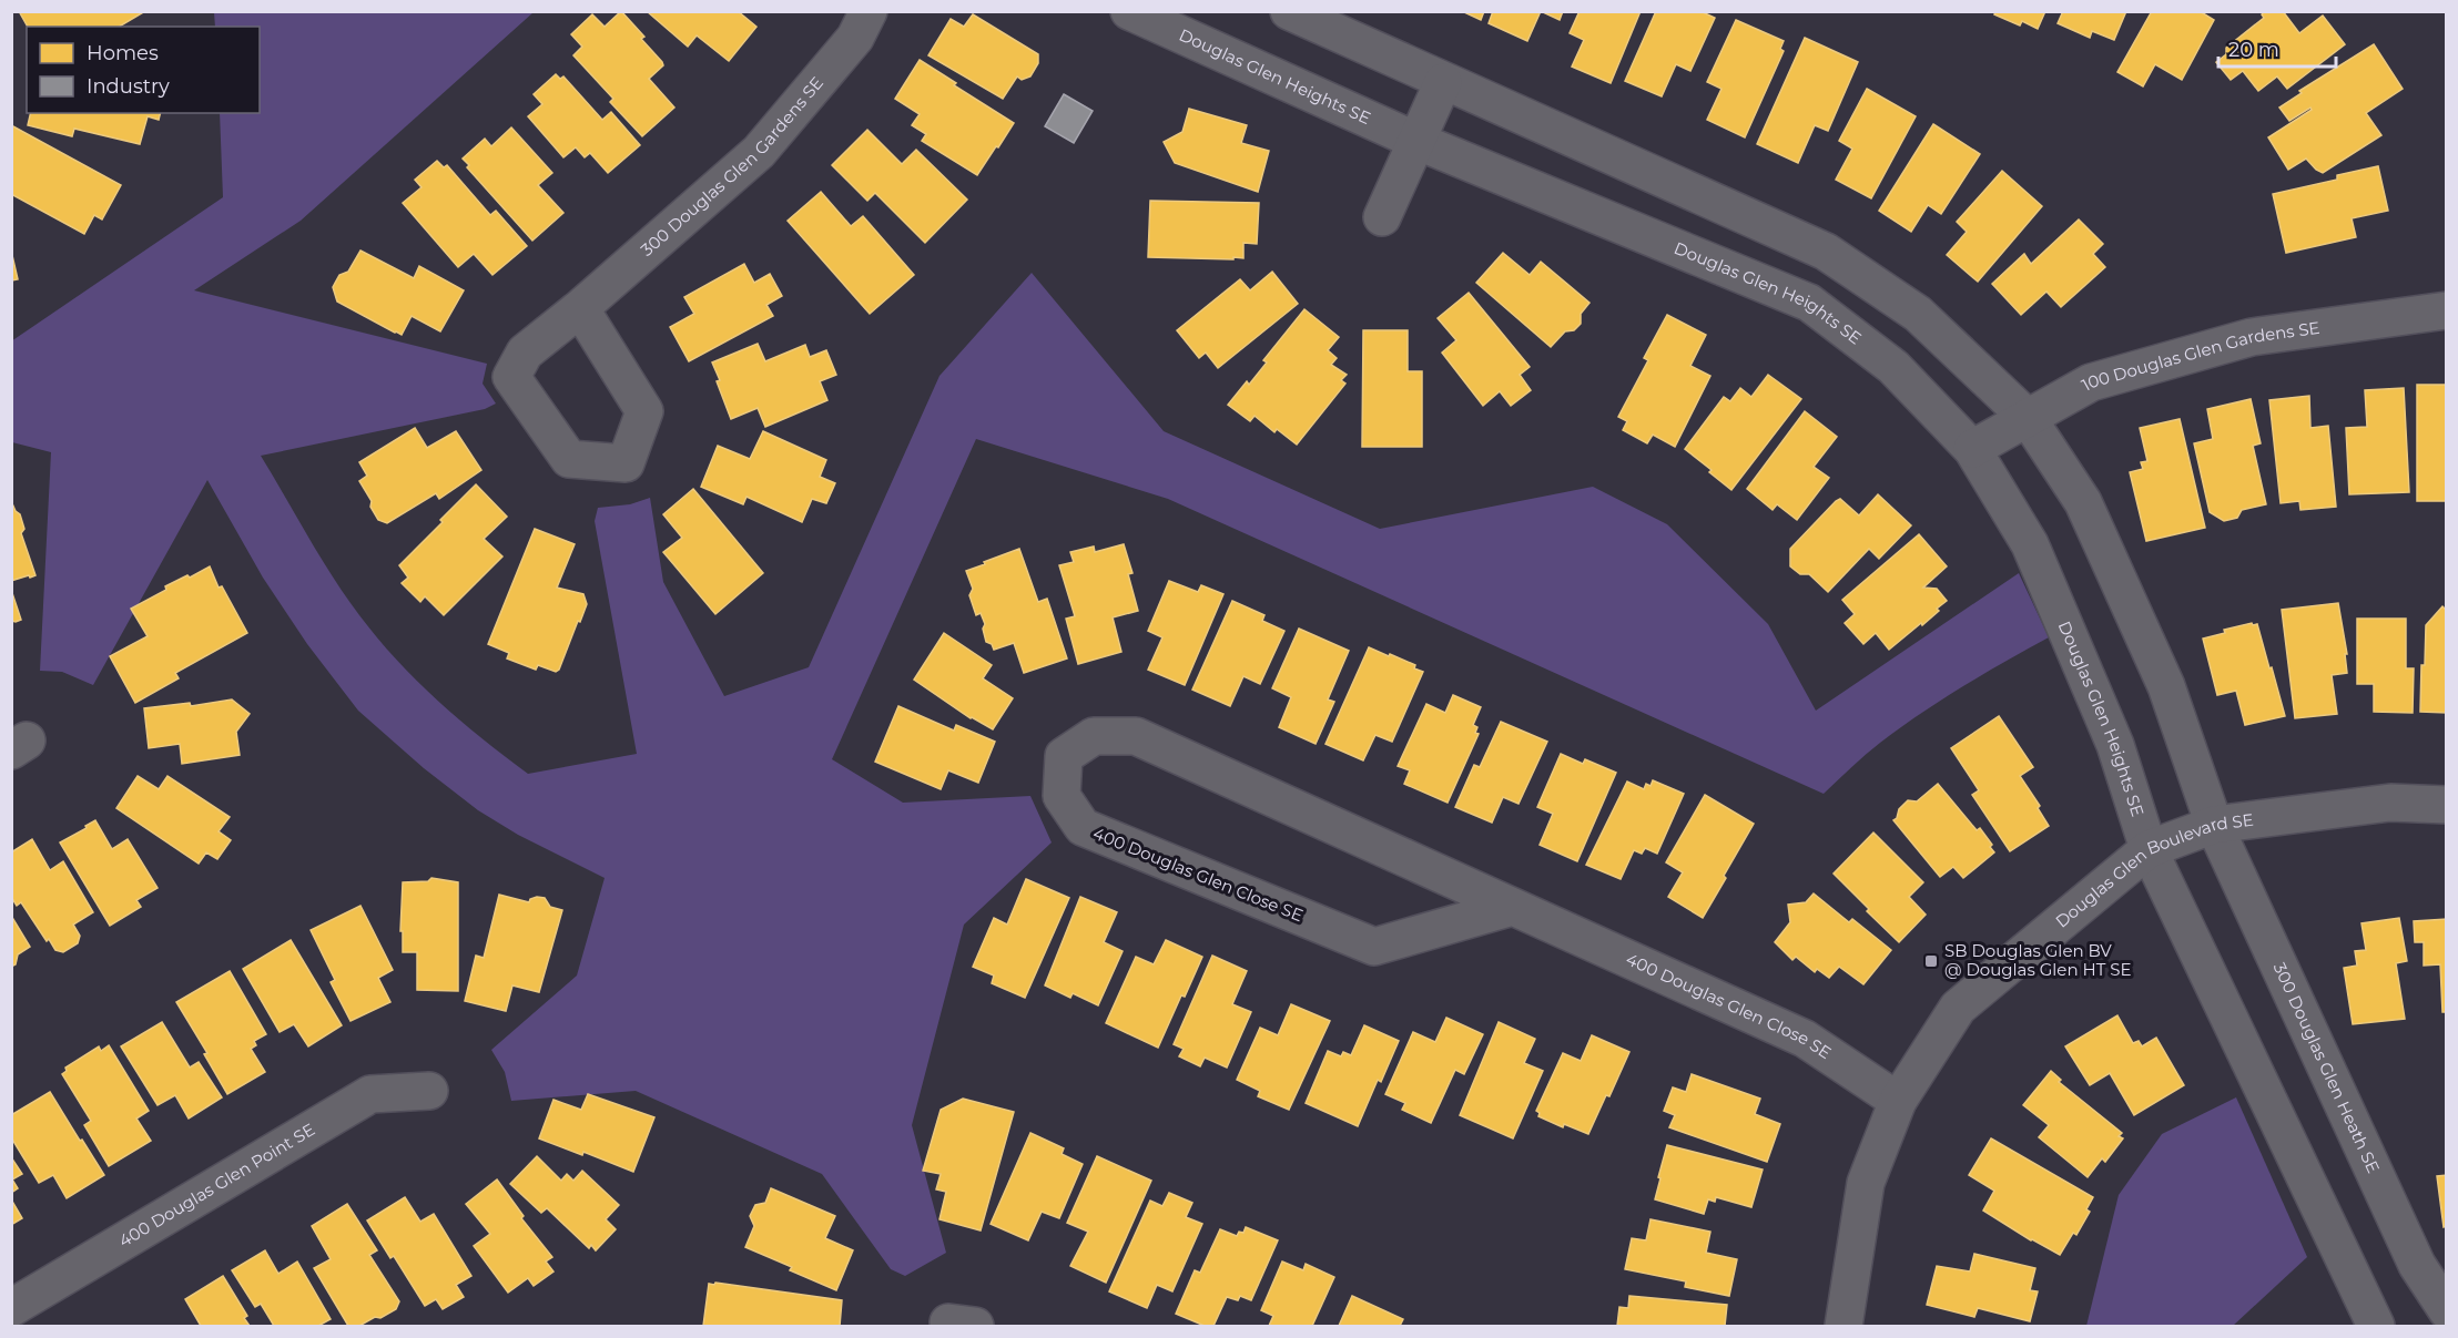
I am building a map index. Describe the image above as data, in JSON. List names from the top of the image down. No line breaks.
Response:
{"streets":{"street":["Douglas Glen Heights SE","300 Douglas Glen Gardens SE","100 Douglas Glen Gardens SE","400 Douglas Glen Close SE","Douglas Glen Boulevard SE","300 Douglas Glen Heath SE","400 Douglas Glen Point SE"]},"crossings":[["Douglas Glen Heights SE","100 Douglas Glen Gardens SE"],["Douglas Glen Heights SE","Douglas Glen Boulevard SE"],["400 Douglas Glen Close SE","Douglas Glen Boulevard SE"],["Douglas Glen Boulevard SE","300 Douglas Glen Heath SE"]],"places":{"transit":["SB Douglas Glen BV @ Douglas Glen HT SE"]},"legend":["Homes","Industry"],"scale_bar":"20 m"}
